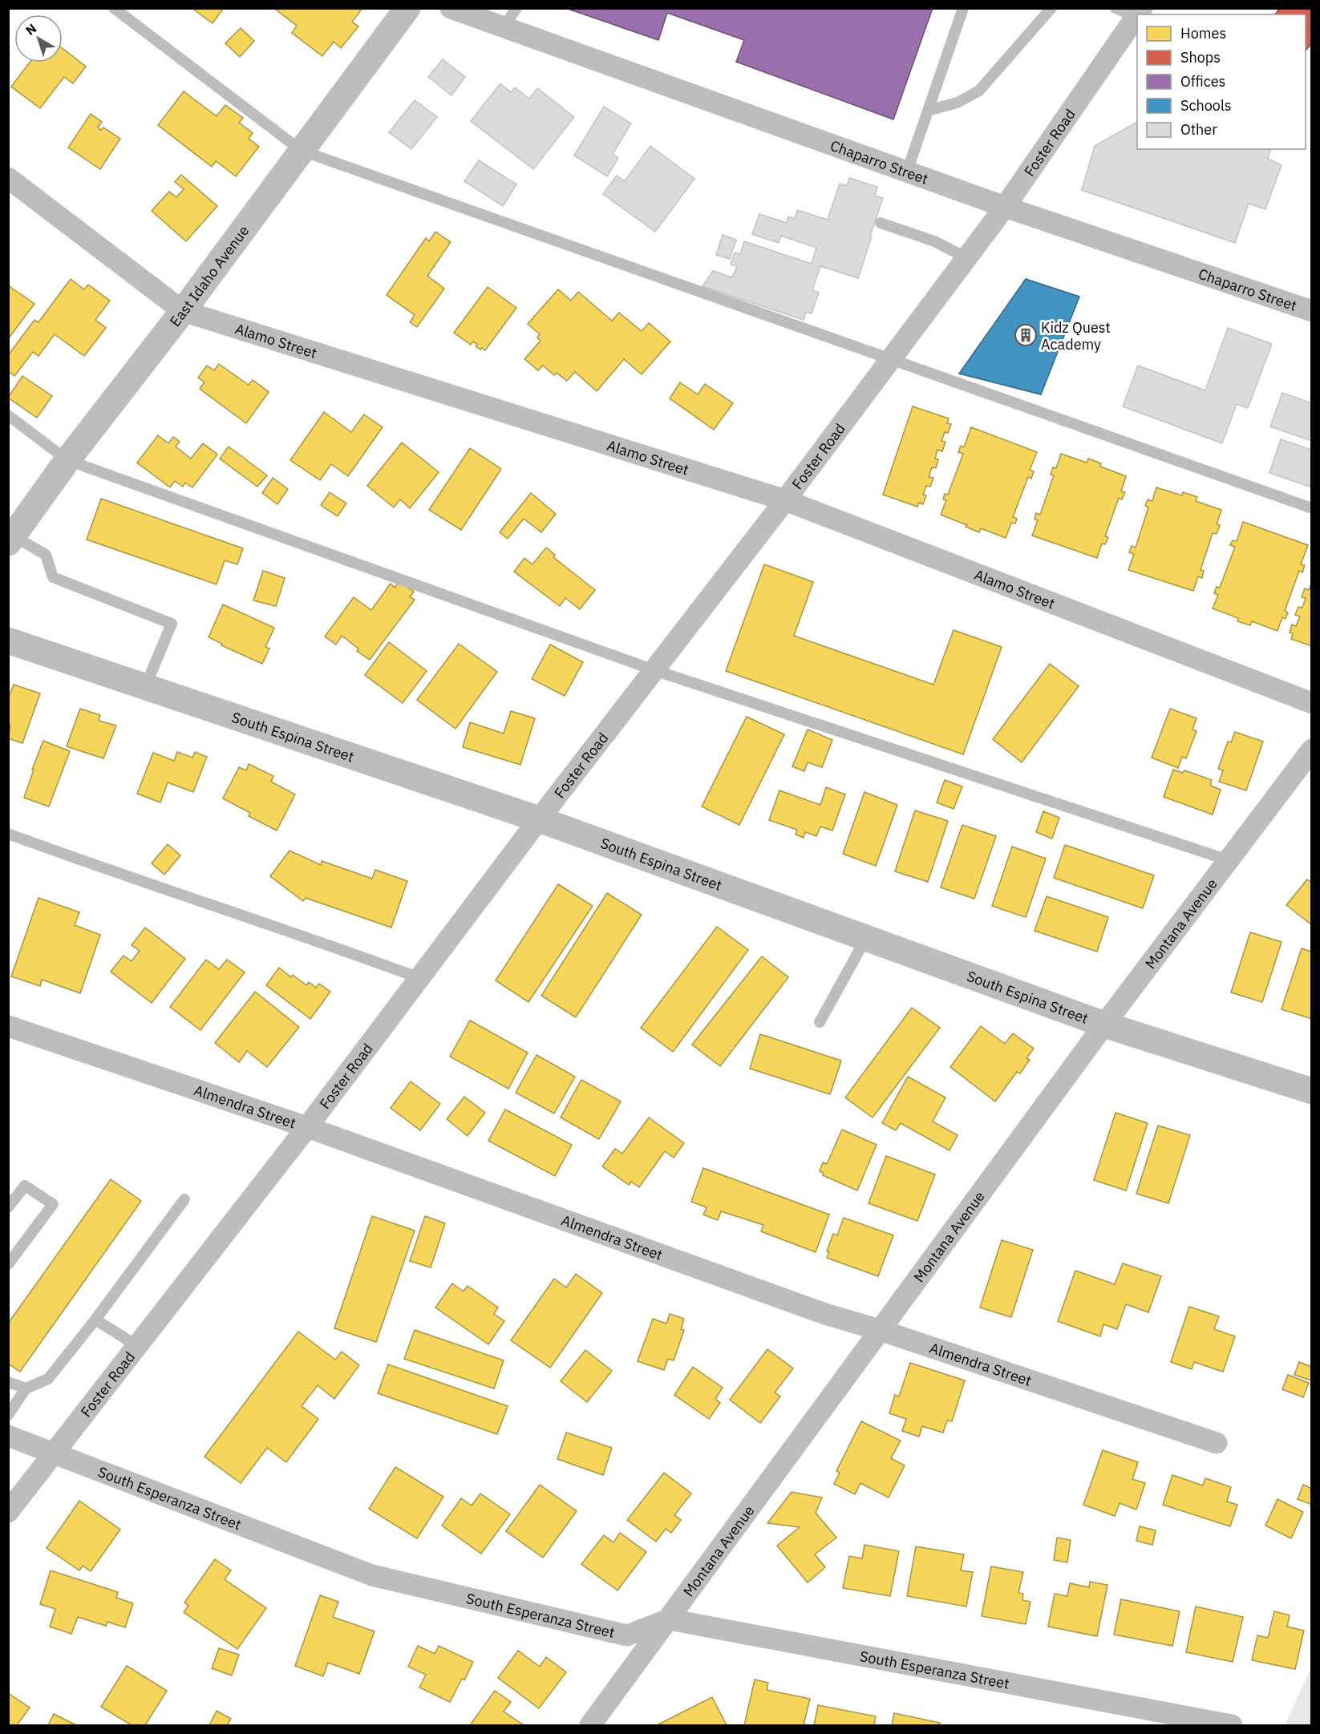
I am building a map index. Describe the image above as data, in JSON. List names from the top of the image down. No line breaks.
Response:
{"streets":{"street":["Foster Road","Chaparro Street","East Idaho Avenue","Alamo Street","South Espina Street","Montana Avenue","Almendra Street","South Esperanza Street"]},"crossings":[["Foster Road","Chaparro Street"],["Foster Road","Alamo Street"],["Foster Road","South Espina Street"],["Foster Road","Almendra Street"],["Foster Road","South Esperanza Street"],["East Idaho Avenue","Alamo Street"],["South Espina Street","Montana Avenue"],["Montana Avenue","Almendra Street"],["Montana Avenue","South Esperanza Street"]],"places":{"building":["Kidz Quest Academy"]},"legend":["Homes","Shops","Offices","Schools","Other"],"north":"top left"}
